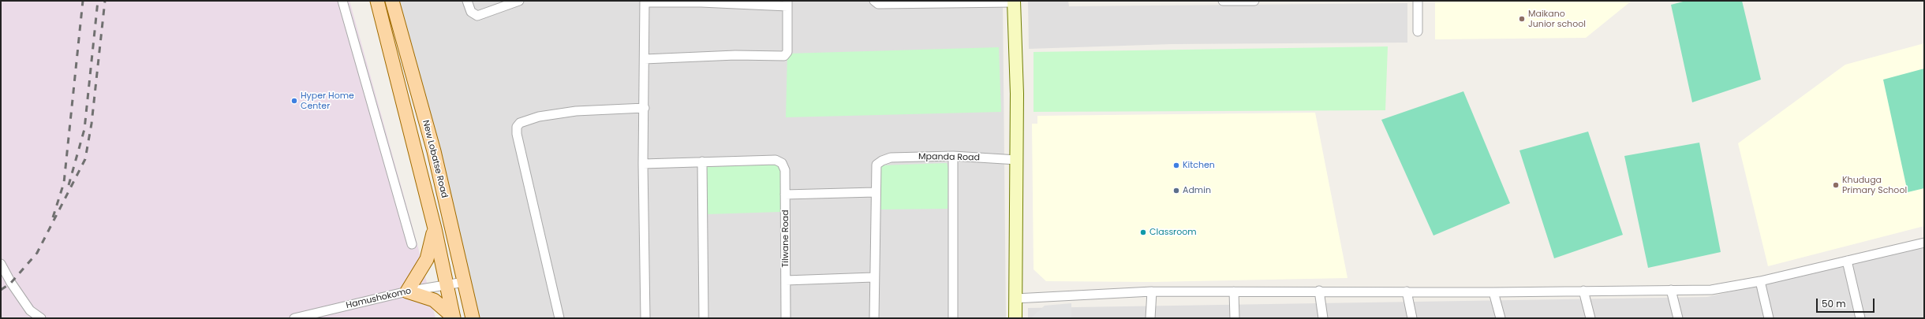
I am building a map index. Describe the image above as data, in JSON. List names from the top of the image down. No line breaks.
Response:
{"streets":{"main road":["New Lobatse Road"],"street":["Mpanda Road","Tilwane Road","Hamushokomo"]},"crossings":[["New Lobatse Road","Hamushokomo"]],"places":["Maikano Junior school","Hyper Home Center","Kitchen","Khuduga Primary School","Admin","Classroom"],"scale_bar":"50 m"}
